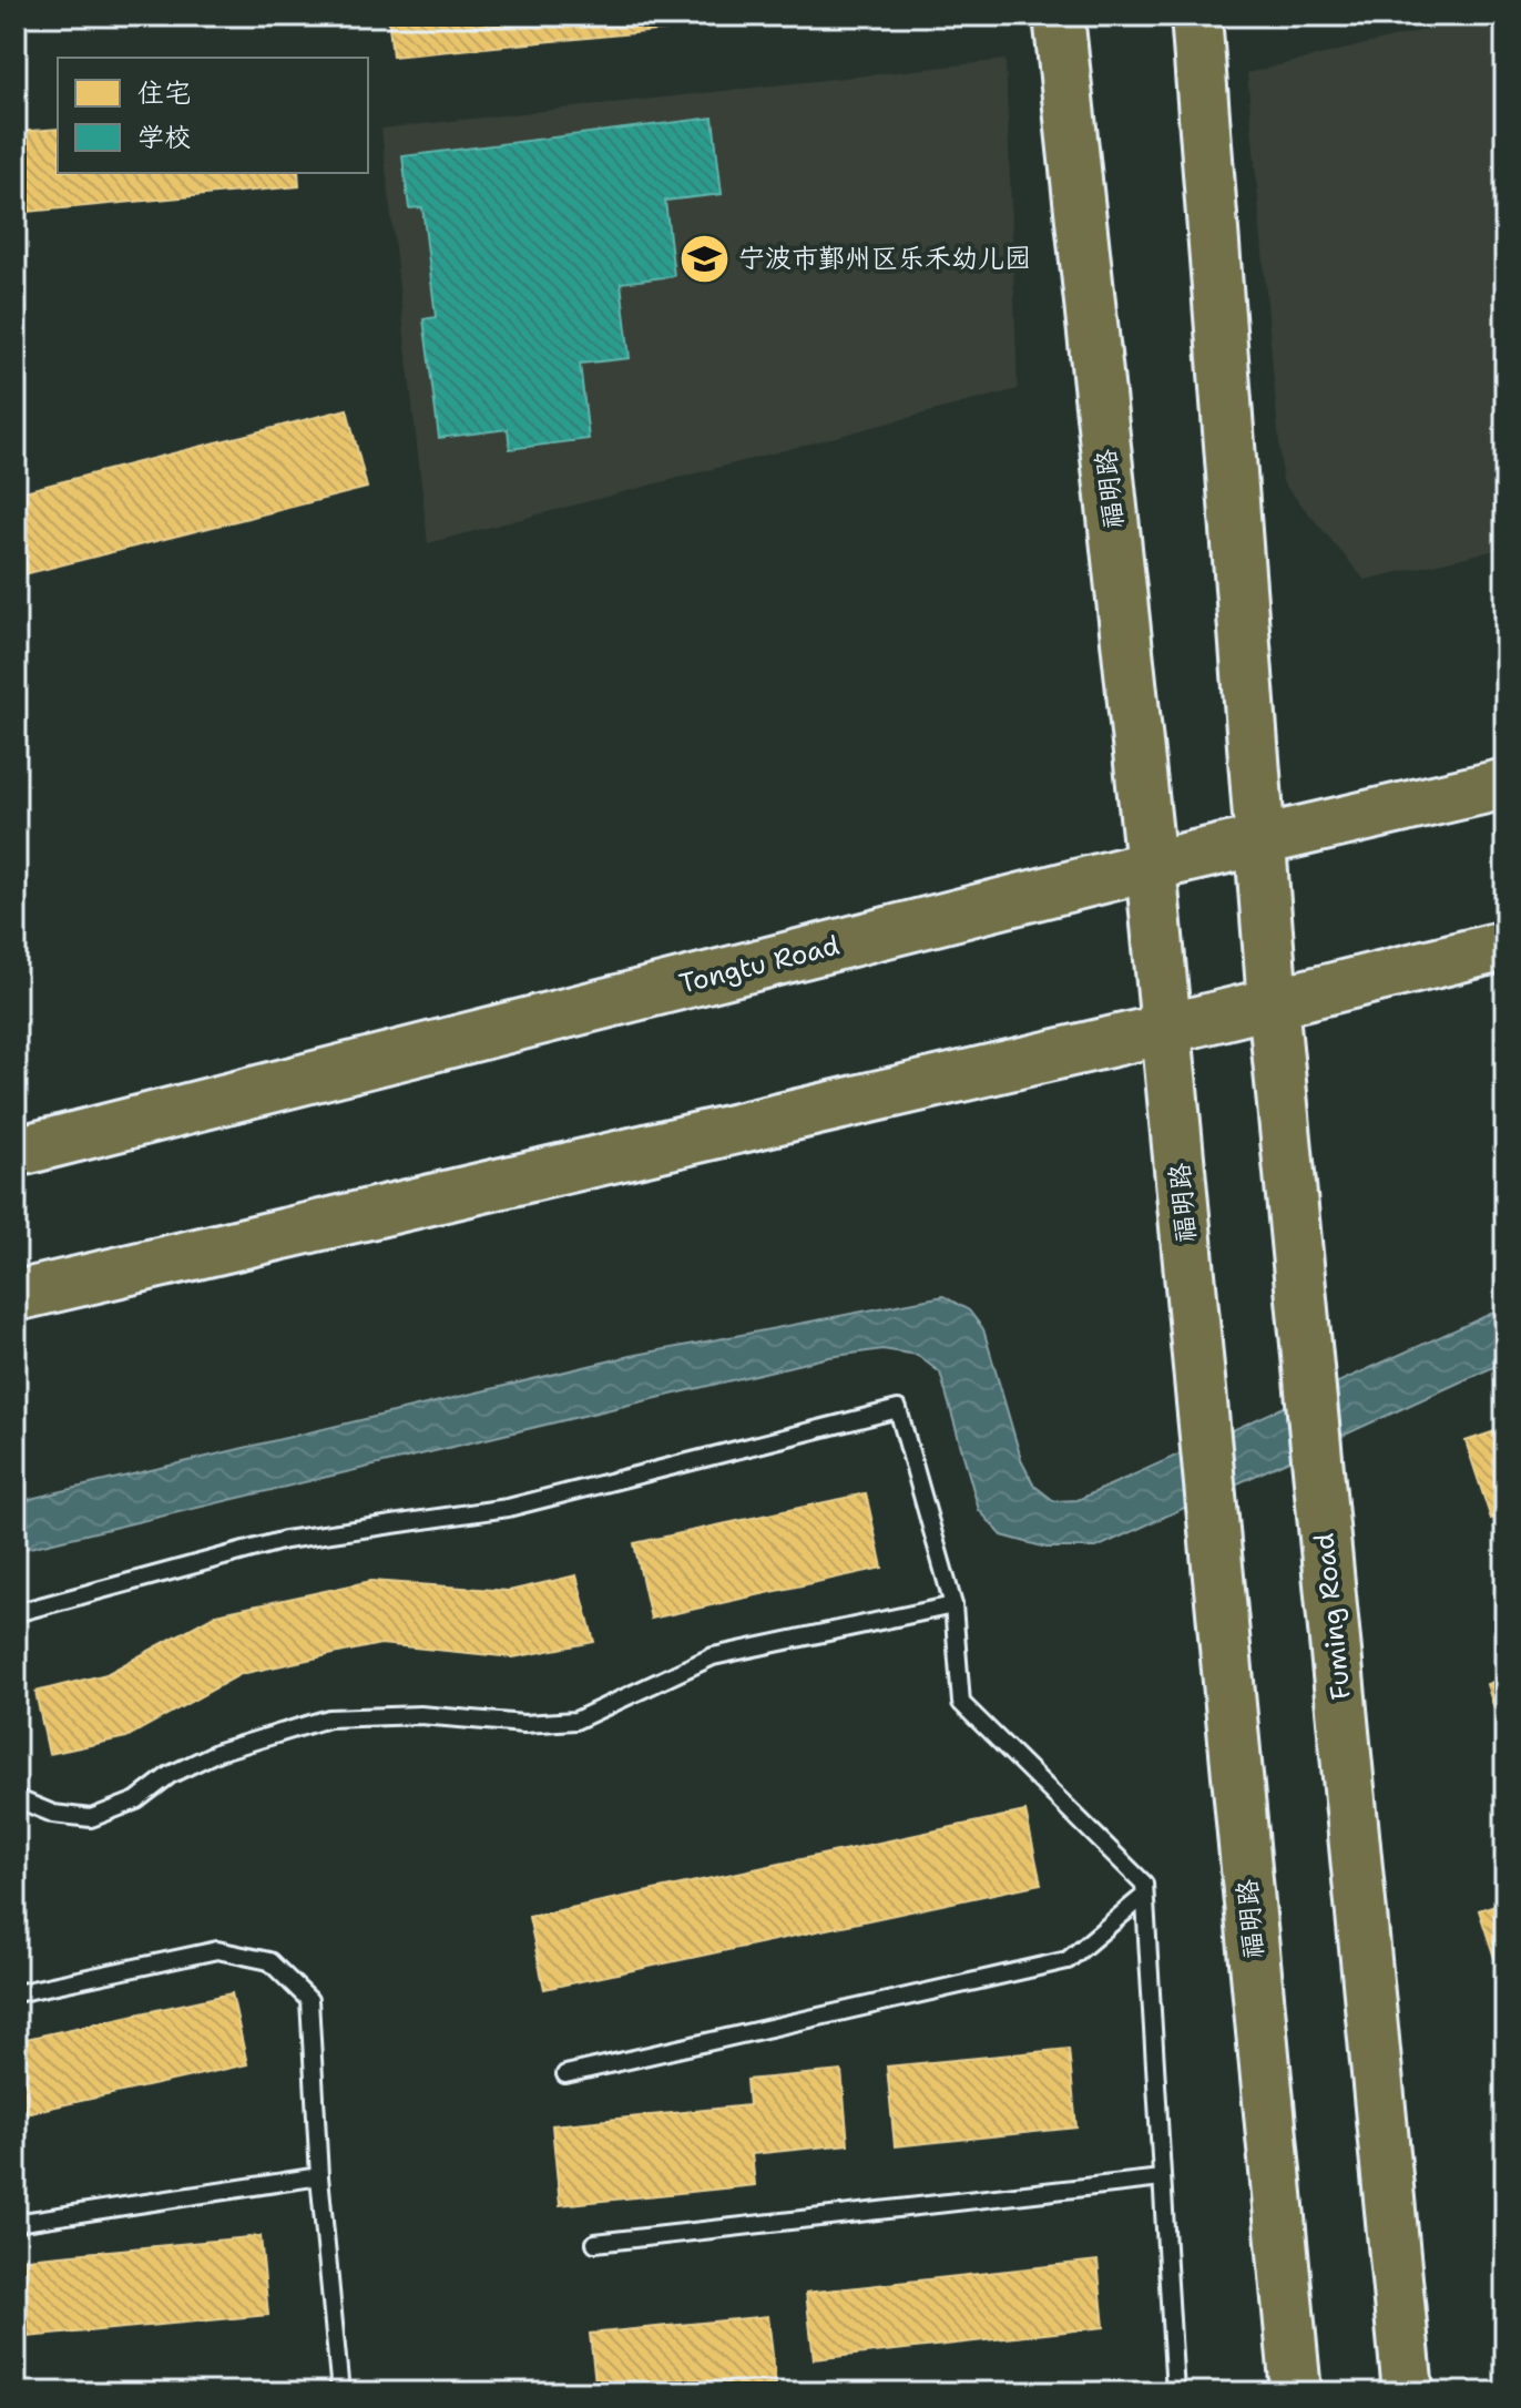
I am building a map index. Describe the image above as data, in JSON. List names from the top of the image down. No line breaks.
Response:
{"streets":{"main road":["福明路","Tongtu Road","Fuming Road"]},"crossings":[["福明路","Tongtu Road"],["Tongtu Road","Fuming Road"]],"places":{"school or university":["宁波市鄞州区乐禾幼儿园"]},"legend":["住宅","学校"]}
